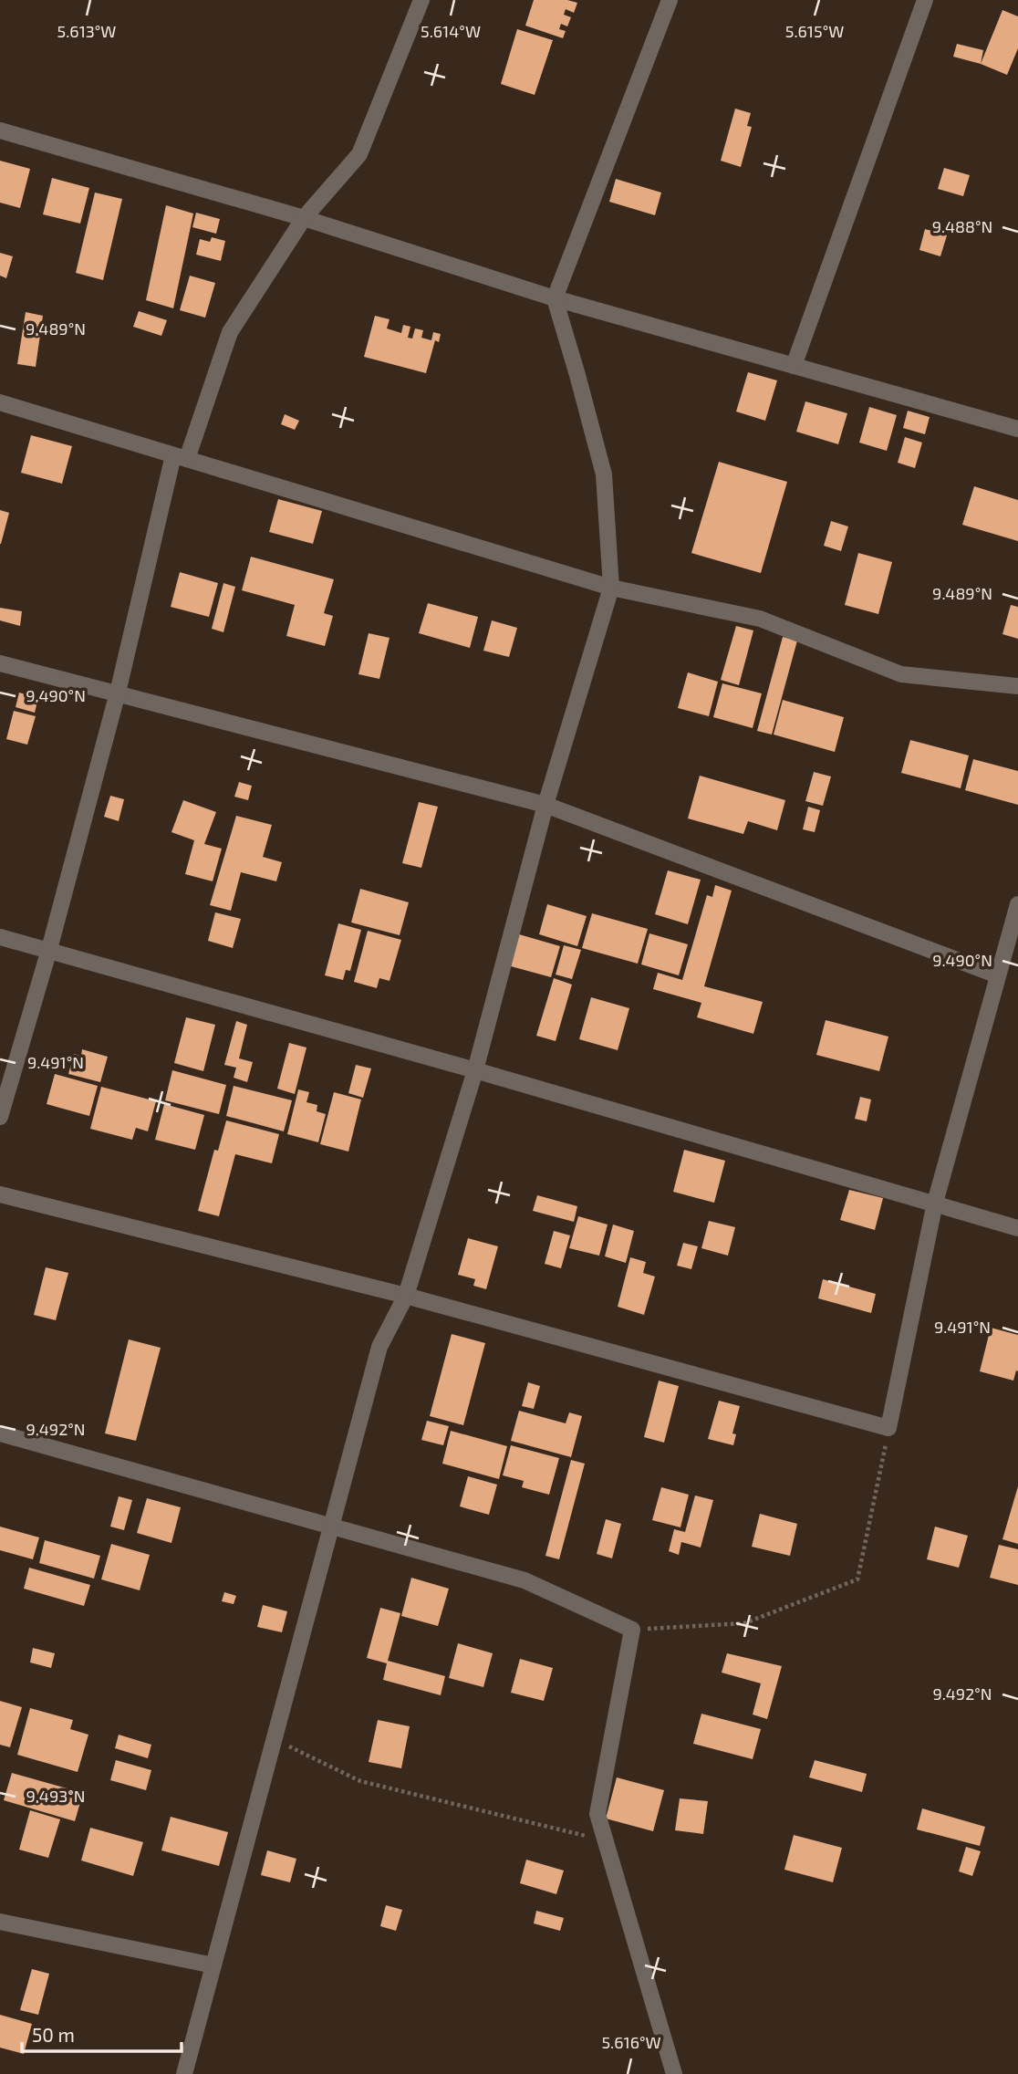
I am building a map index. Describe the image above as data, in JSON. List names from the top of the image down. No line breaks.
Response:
{"scale_bar":"50 m","coordinates":["5.613°W","5.614°W","5.615°W","9.488°N","9.489°N","9.490°N","9.491°N","9.492°N","9.493°N","5.616°W"]}
